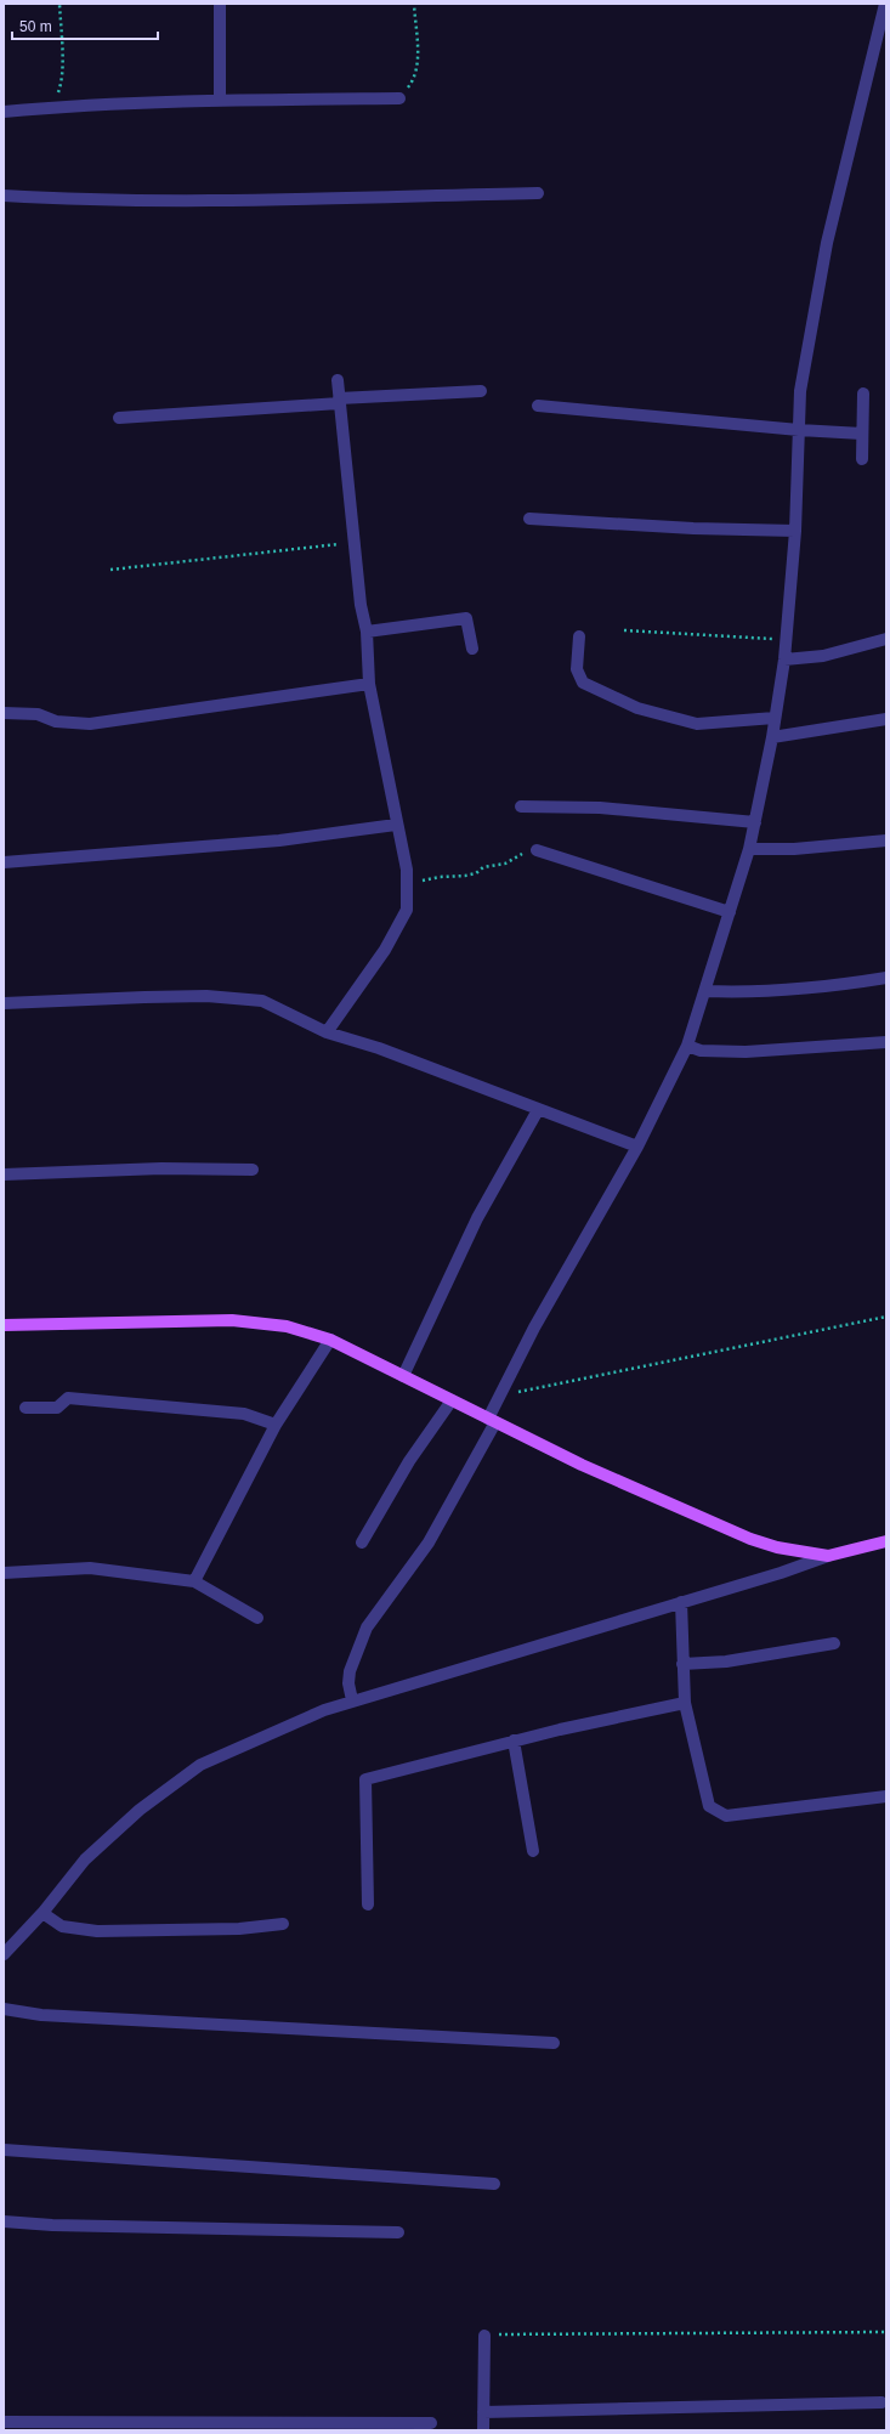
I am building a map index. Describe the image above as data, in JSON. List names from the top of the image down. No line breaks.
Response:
{"scale_bar":"50 m"}
